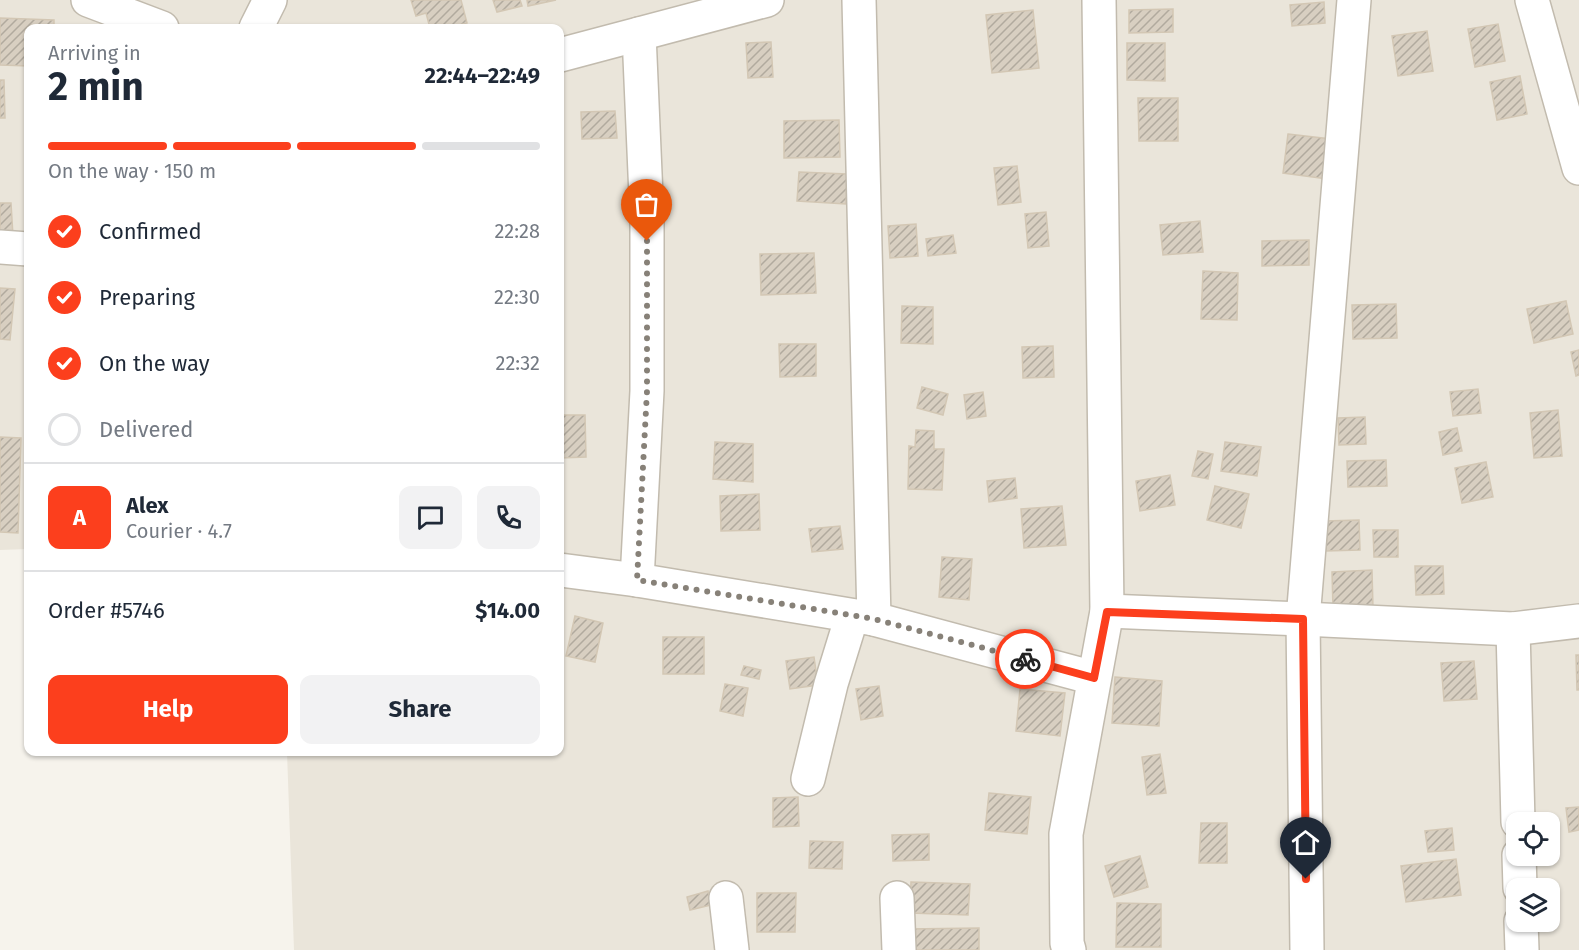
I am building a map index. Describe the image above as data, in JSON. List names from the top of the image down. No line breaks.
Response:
{"page":{"heading":["2 min","Arriving in","22:44–22:49"],"panel":["Alex","Courier · 4.7","Order #5746","$14.00"],"bar":"On the way · 150 m","list":[["Confirmed","22:28"],["Preparing","22:30"],["On the way","22:32"],"Delivered"],"round":"A","buttons":["Help","Share"]}}
